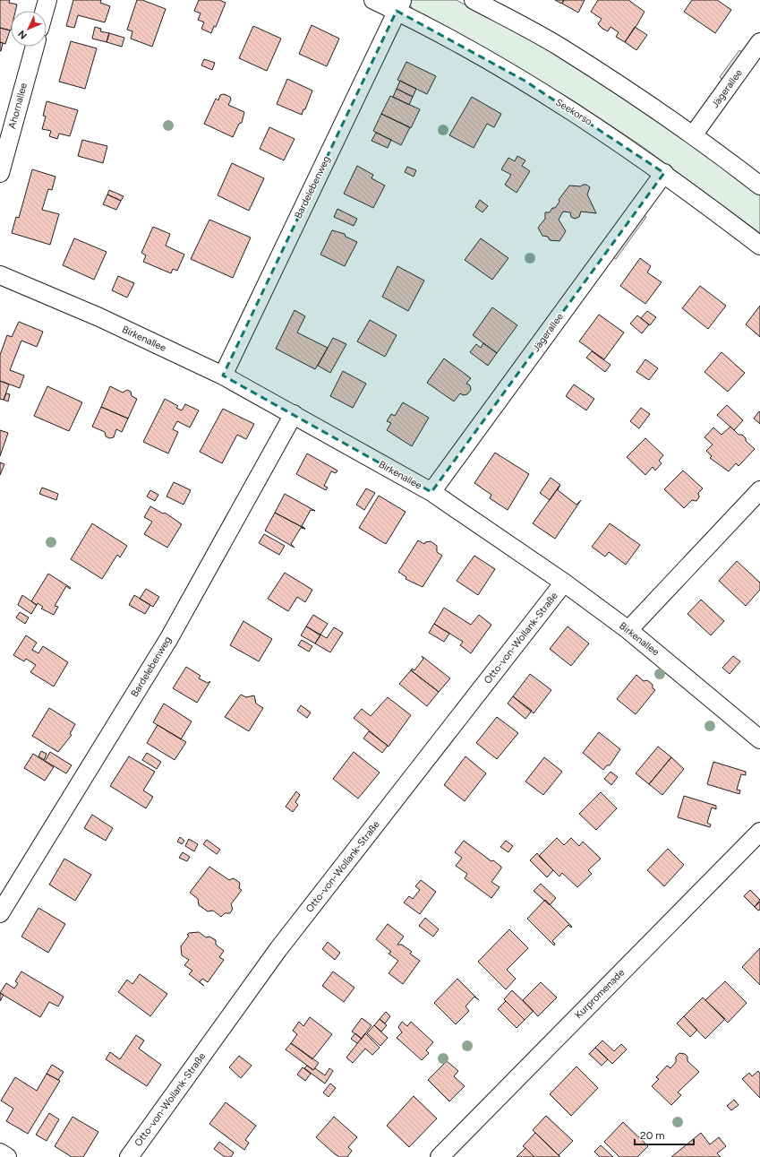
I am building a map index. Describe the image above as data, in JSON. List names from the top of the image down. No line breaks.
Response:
{"streets":{"street":["Jägerallee","Ahornallee","Seekorso","Bardelebenweg","Birkenallee","Otto-von-Wollank-Straße","Kurpromenade"]},"crossings":[["Jägerallee","Seekorso"],["Jägerallee","Birkenallee"],["Seekorso","Bardelebenweg"],["Bardelebenweg","Birkenallee"],["Birkenallee","Otto-von-Wollank-Straße"]],"scale_bar":"20 m","north":"bottom left"}
